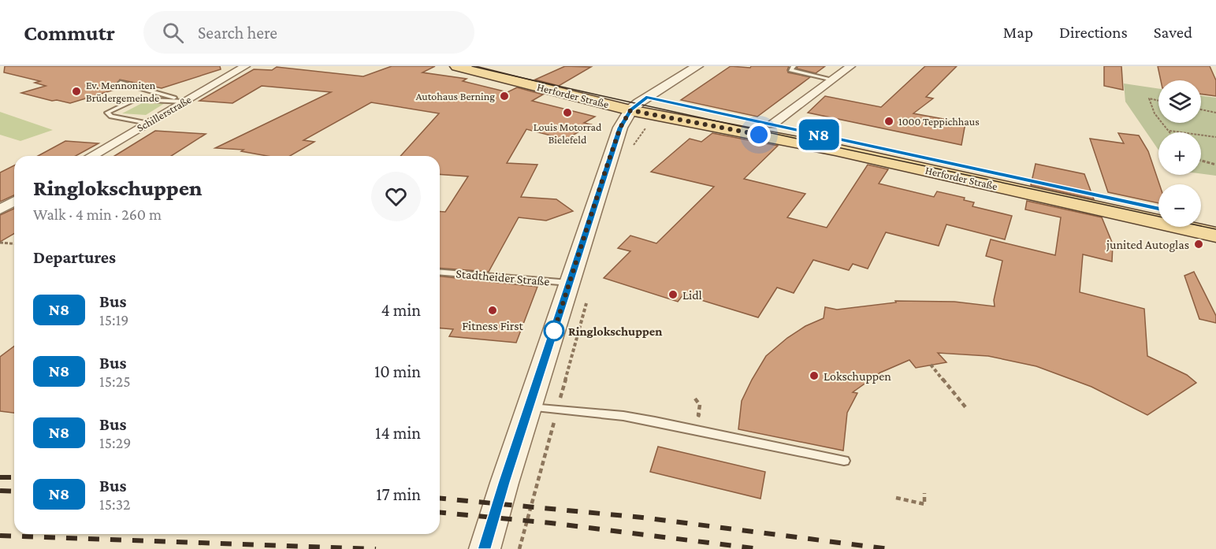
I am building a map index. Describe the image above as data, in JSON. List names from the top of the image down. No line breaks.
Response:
{"streets":{"main road":["Herforder Straße"],"street":["Schillerstraße","Stadtheider Straße"]},"crossings":[["Herforder Straße","Stadtheider Straße"]],"places":["Ev. Mennoniten Brüdergemeinde","Autohaus Berning","Louis Motorrad Bielefeld","1000 Teppichhaus","junited Autoglas","Lidl","Fitness First","Ringlokschuppen","Lokschuppen"],"lines":["bus line N8"],"page":{"header":"Commutr","search":"Search here","nav":["Map","Directions","Saved"],"on_map":"N8","map_buttons":["+","−"],"heading":[["Ringlokschuppen","Walk · 4 min · 260 m"],"Departures"],"list":[{"mark":"N8","name":"Bus","note":"15:19","value":"4 min"},{"mark":"N8","name":"Bus","note":"15:25","value":"10 min"},{"mark":"N8","name":"Bus","note":"15:29","value":"14 min"},{"mark":"N8","name":"Bus","note":"15:32","value":"17 min"}]}}
